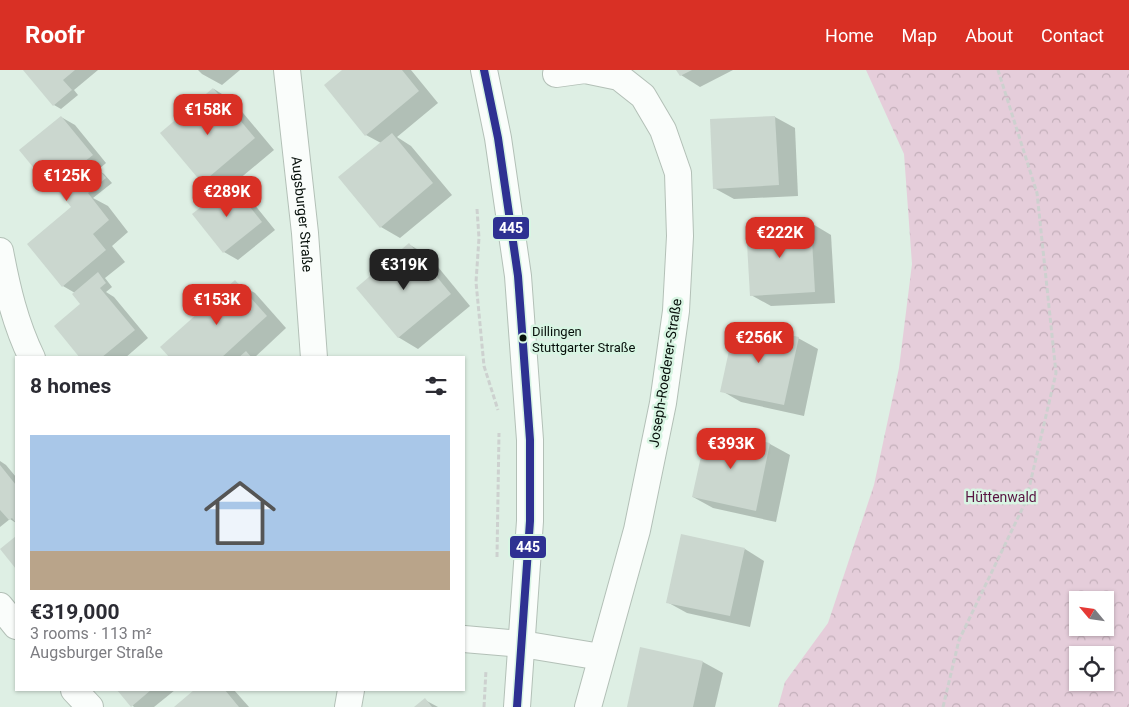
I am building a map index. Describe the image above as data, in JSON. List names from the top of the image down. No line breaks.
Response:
{"streets":{"street":["Augsburger Straße","Joseph-Roederer-Straße"]},"parks":["Hüttenwald"],"places":["Dillingen Stuttgarter Straße"],"lines":["transit line 445"],"north":"top left","page":{"header":"Roofr","nav":["Home","Map","About","Contact"],"price":["€158K","€125K","€289K","€222K","€319K","€153K","€256K","€393K"],"heading":"8 homes","list":[{"name":"€319,000","note":"3 rooms · 113 m² · Augsburger Straße"}]}}
